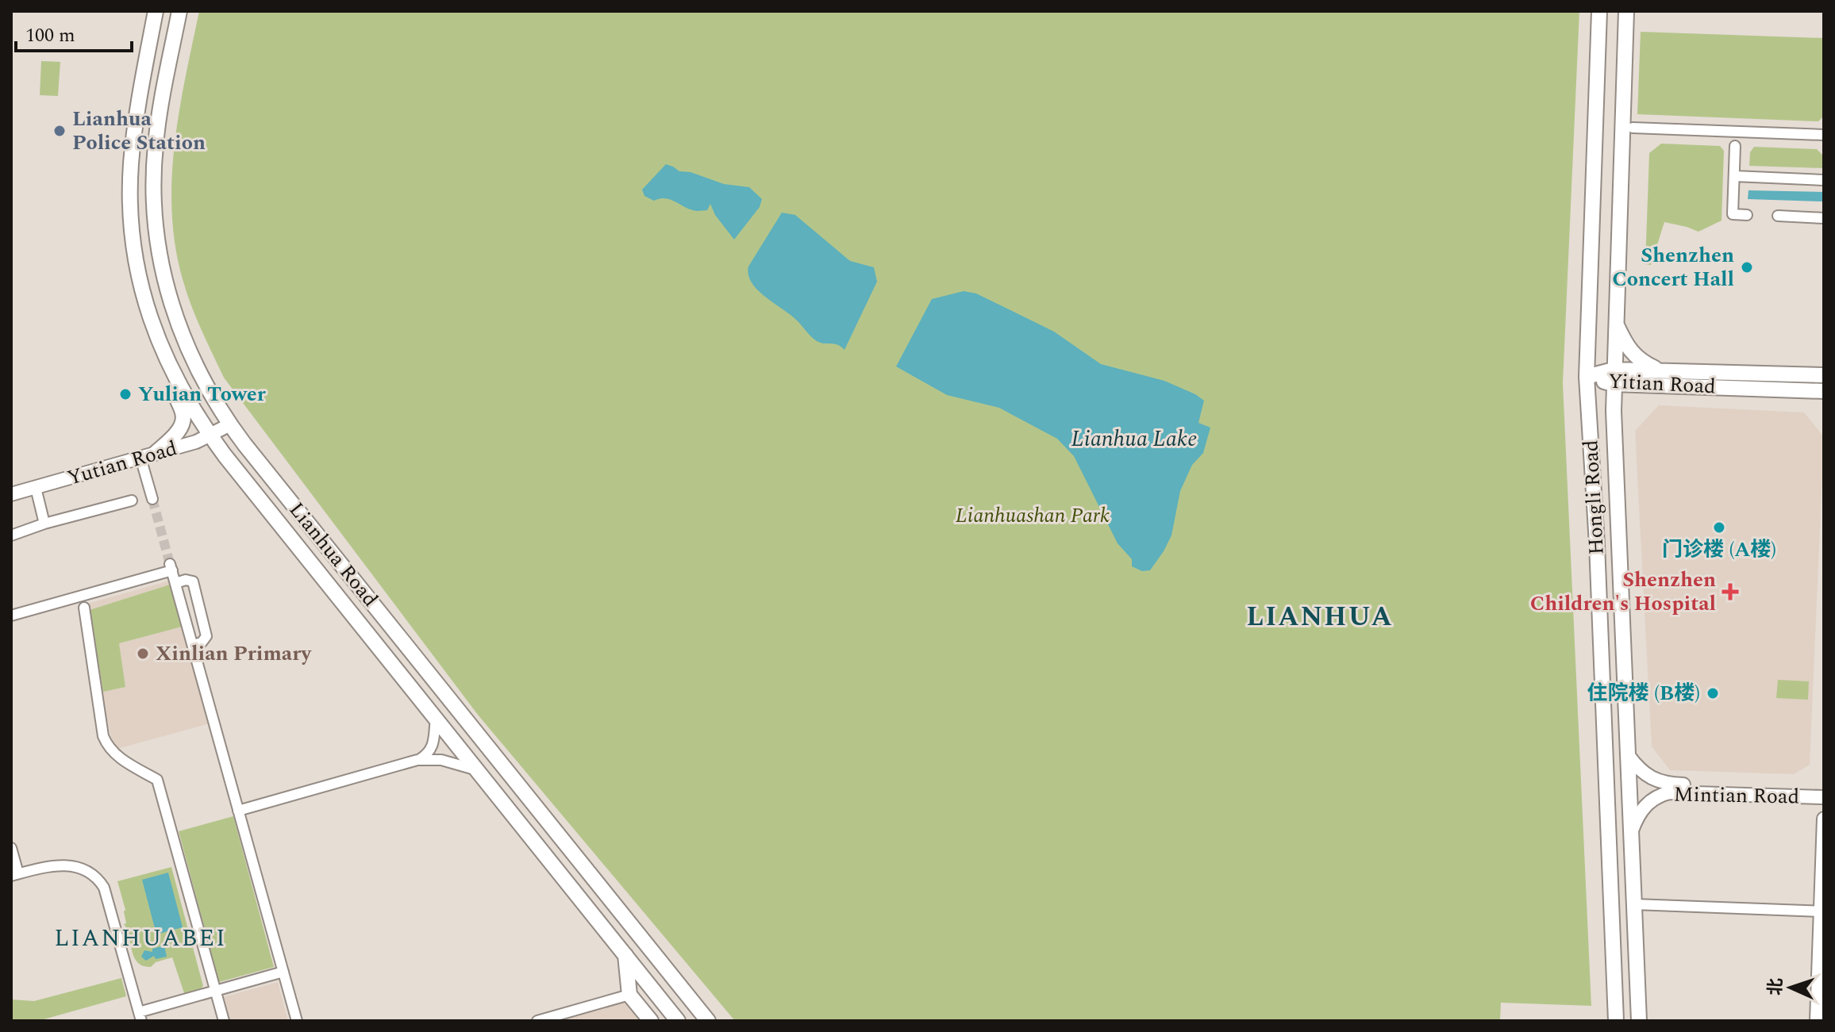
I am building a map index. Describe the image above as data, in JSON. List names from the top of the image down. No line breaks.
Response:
{"streets":{"main road":["Yitian Road","Hongli Road","Lianhua Road"],"street":["Yutian Road","Mintian Road"]},"crossings":[["Yitian Road","Hongli Road"],["Yutian Road","Lianhua Road"],["Hongli Road","Mintian Road"]],"districts":["LIANHUA","LIANHUABEI"],"water":["Lianhua Lake"],"parks":["Lianhuashan Park"],"places":{"other":["Lianhua Police Station","Shenzhen Concert Hall","Yulian Tower","门诊楼 (A楼)","Xinlian Primary","住院楼 (B楼)"],"health":["Shenzhen Children's Hospital"]},"scale_bar":"100 m","north":"left"}
